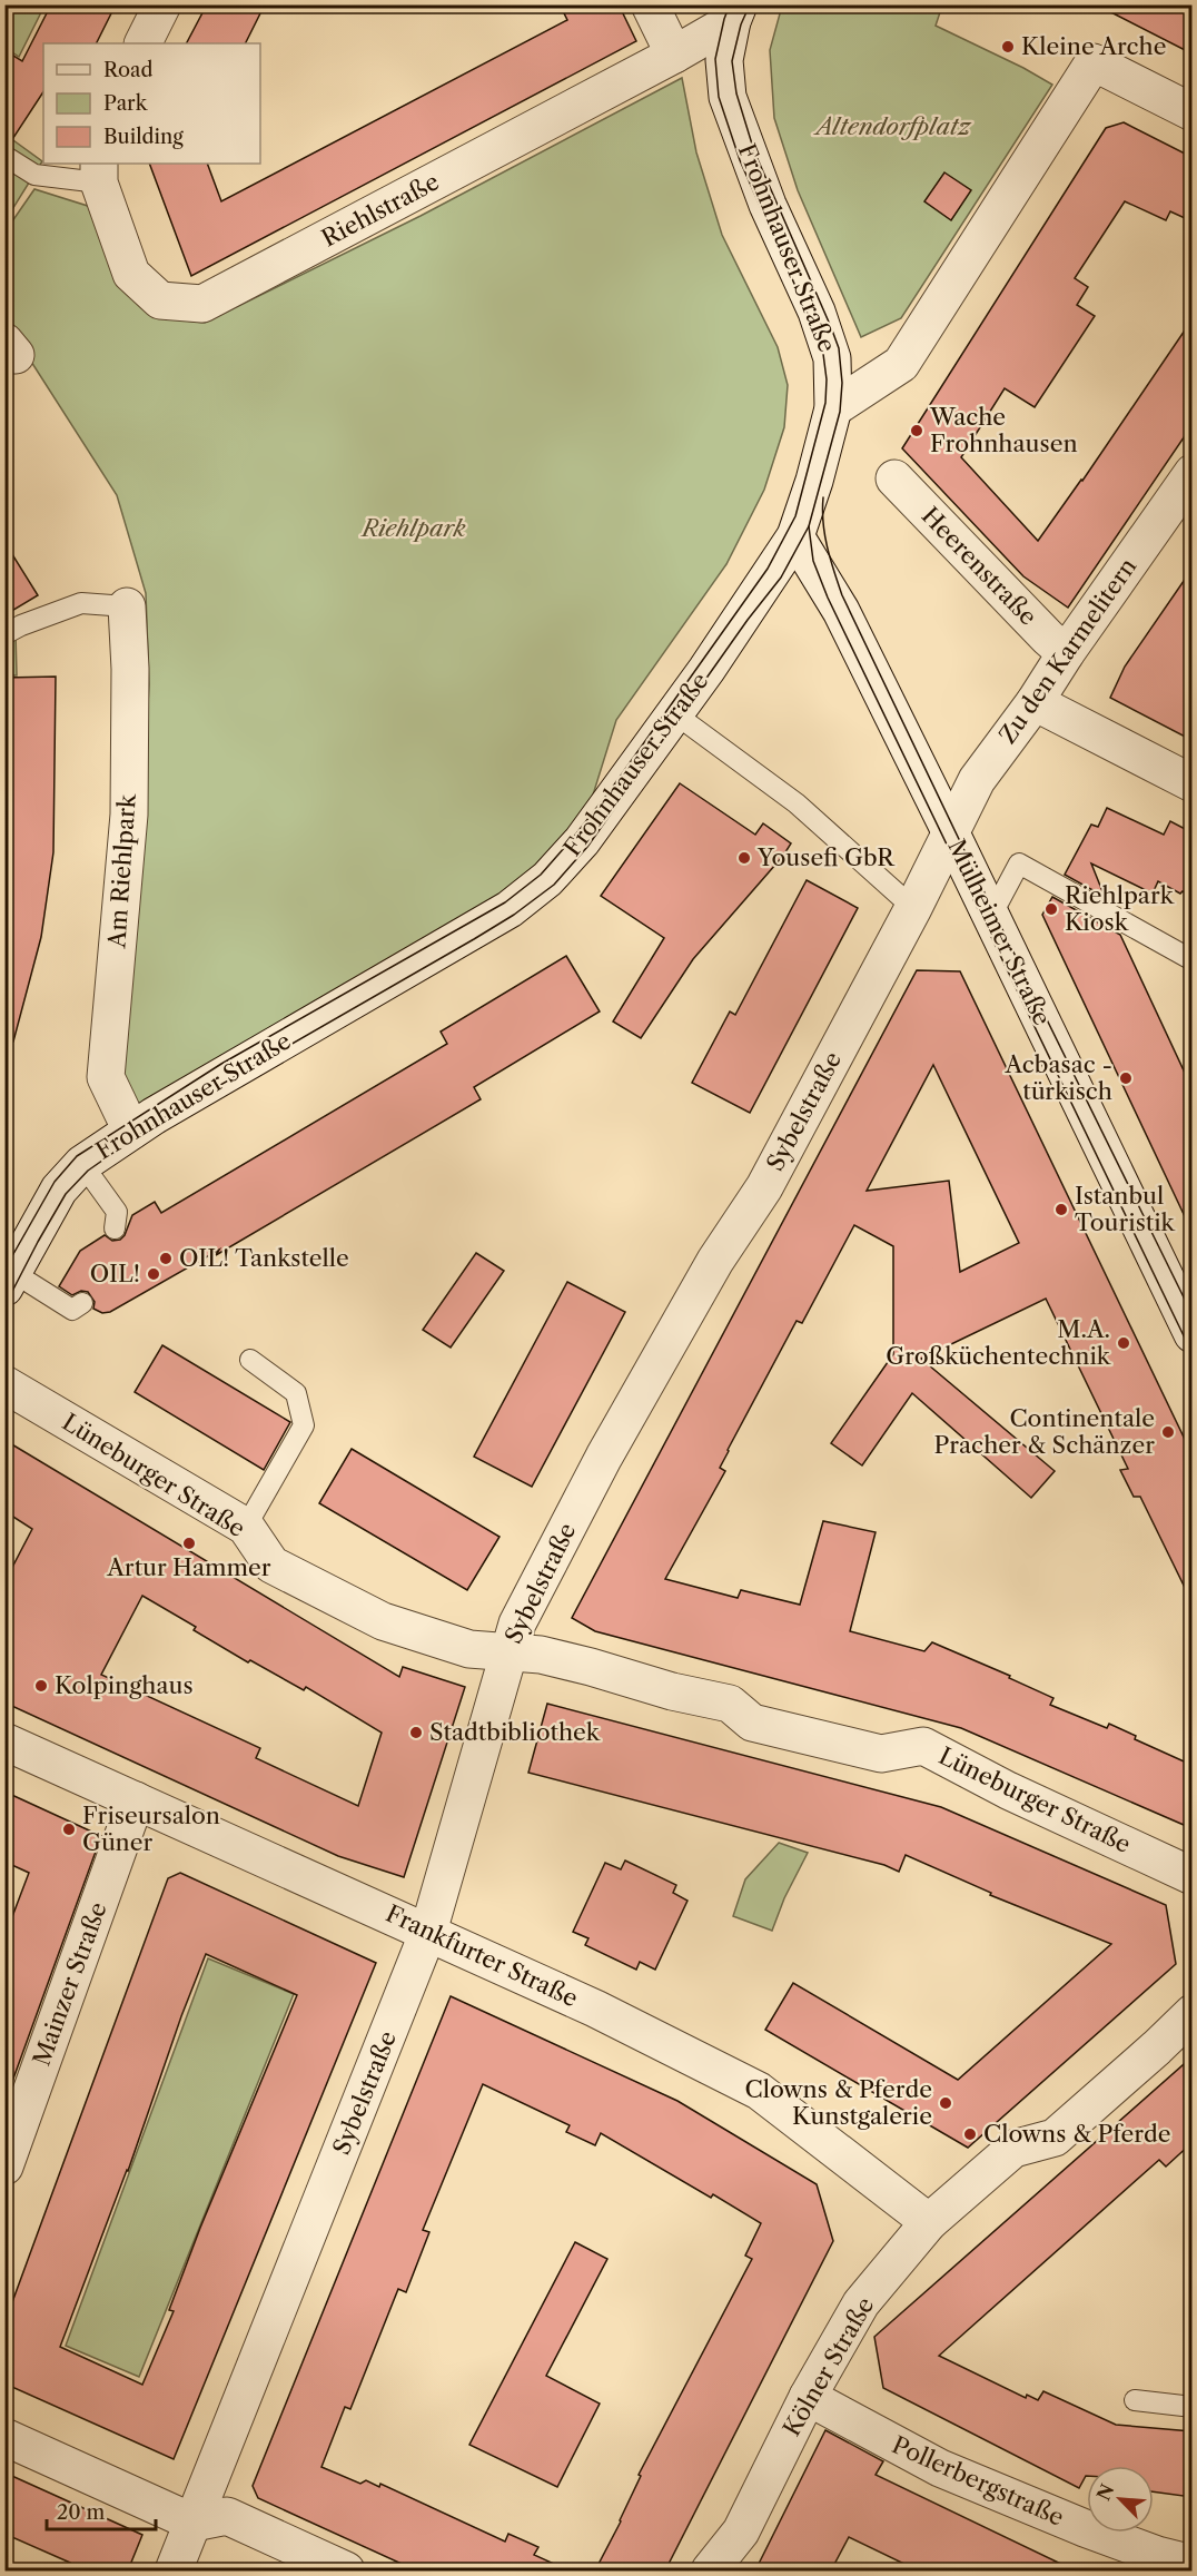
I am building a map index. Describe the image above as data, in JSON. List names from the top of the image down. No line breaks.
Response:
{"streets":{"street":["Riehlstraße","Frohnhauser Straße","Heerenstraße","Zu den Karmelitern","Am Riehlpark","Mülheimer Straße","Sybelstraße","Lüneburger Straße","Frankfurter Straße","Mainzer Straße","Kölner Straße","Pollerbergstraße"]},"crossings":[["Riehlstraße","Frohnhauser Straße"],["Frohnhauser Straße","Am Riehlpark"],["Frohnhauser Straße","Mülheimer Straße"],["Heerenstraße","Zu den Karmelitern"],["Zu den Karmelitern","Mülheimer Straße"],["Zu den Karmelitern","Sybelstraße"],["Mülheimer Straße","Sybelstraße"],["Sybelstraße","Lüneburger Straße"],["Sybelstraße","Frankfurter Straße"],["Frankfurter Straße","Mainzer Straße"],["Frankfurter Straße","Kölner Straße"],["Kölner Straße","Pollerbergstraße"]],"parks":["Altendorfplatz","Riehlpark"],"places":["Kleine Arche","Wache Frohnhausen","Yousefi GbR","Riehlpark Kiosk","Acbasac - türkisch","Istanbul Touristik","OIL! Tankstelle","OIL!","M.A. Großküchentechnik","Continentale Pracher & Schänzer","Artur Hammer","Kolpinghaus","Stadtbibliothek","Friseursalon Güner","Clowns & Pferde Kunstgalerie","Clowns & Pferde"],"legend":["Road","Park","Building"],"scale_bar":"20 m","north":"top left"}
